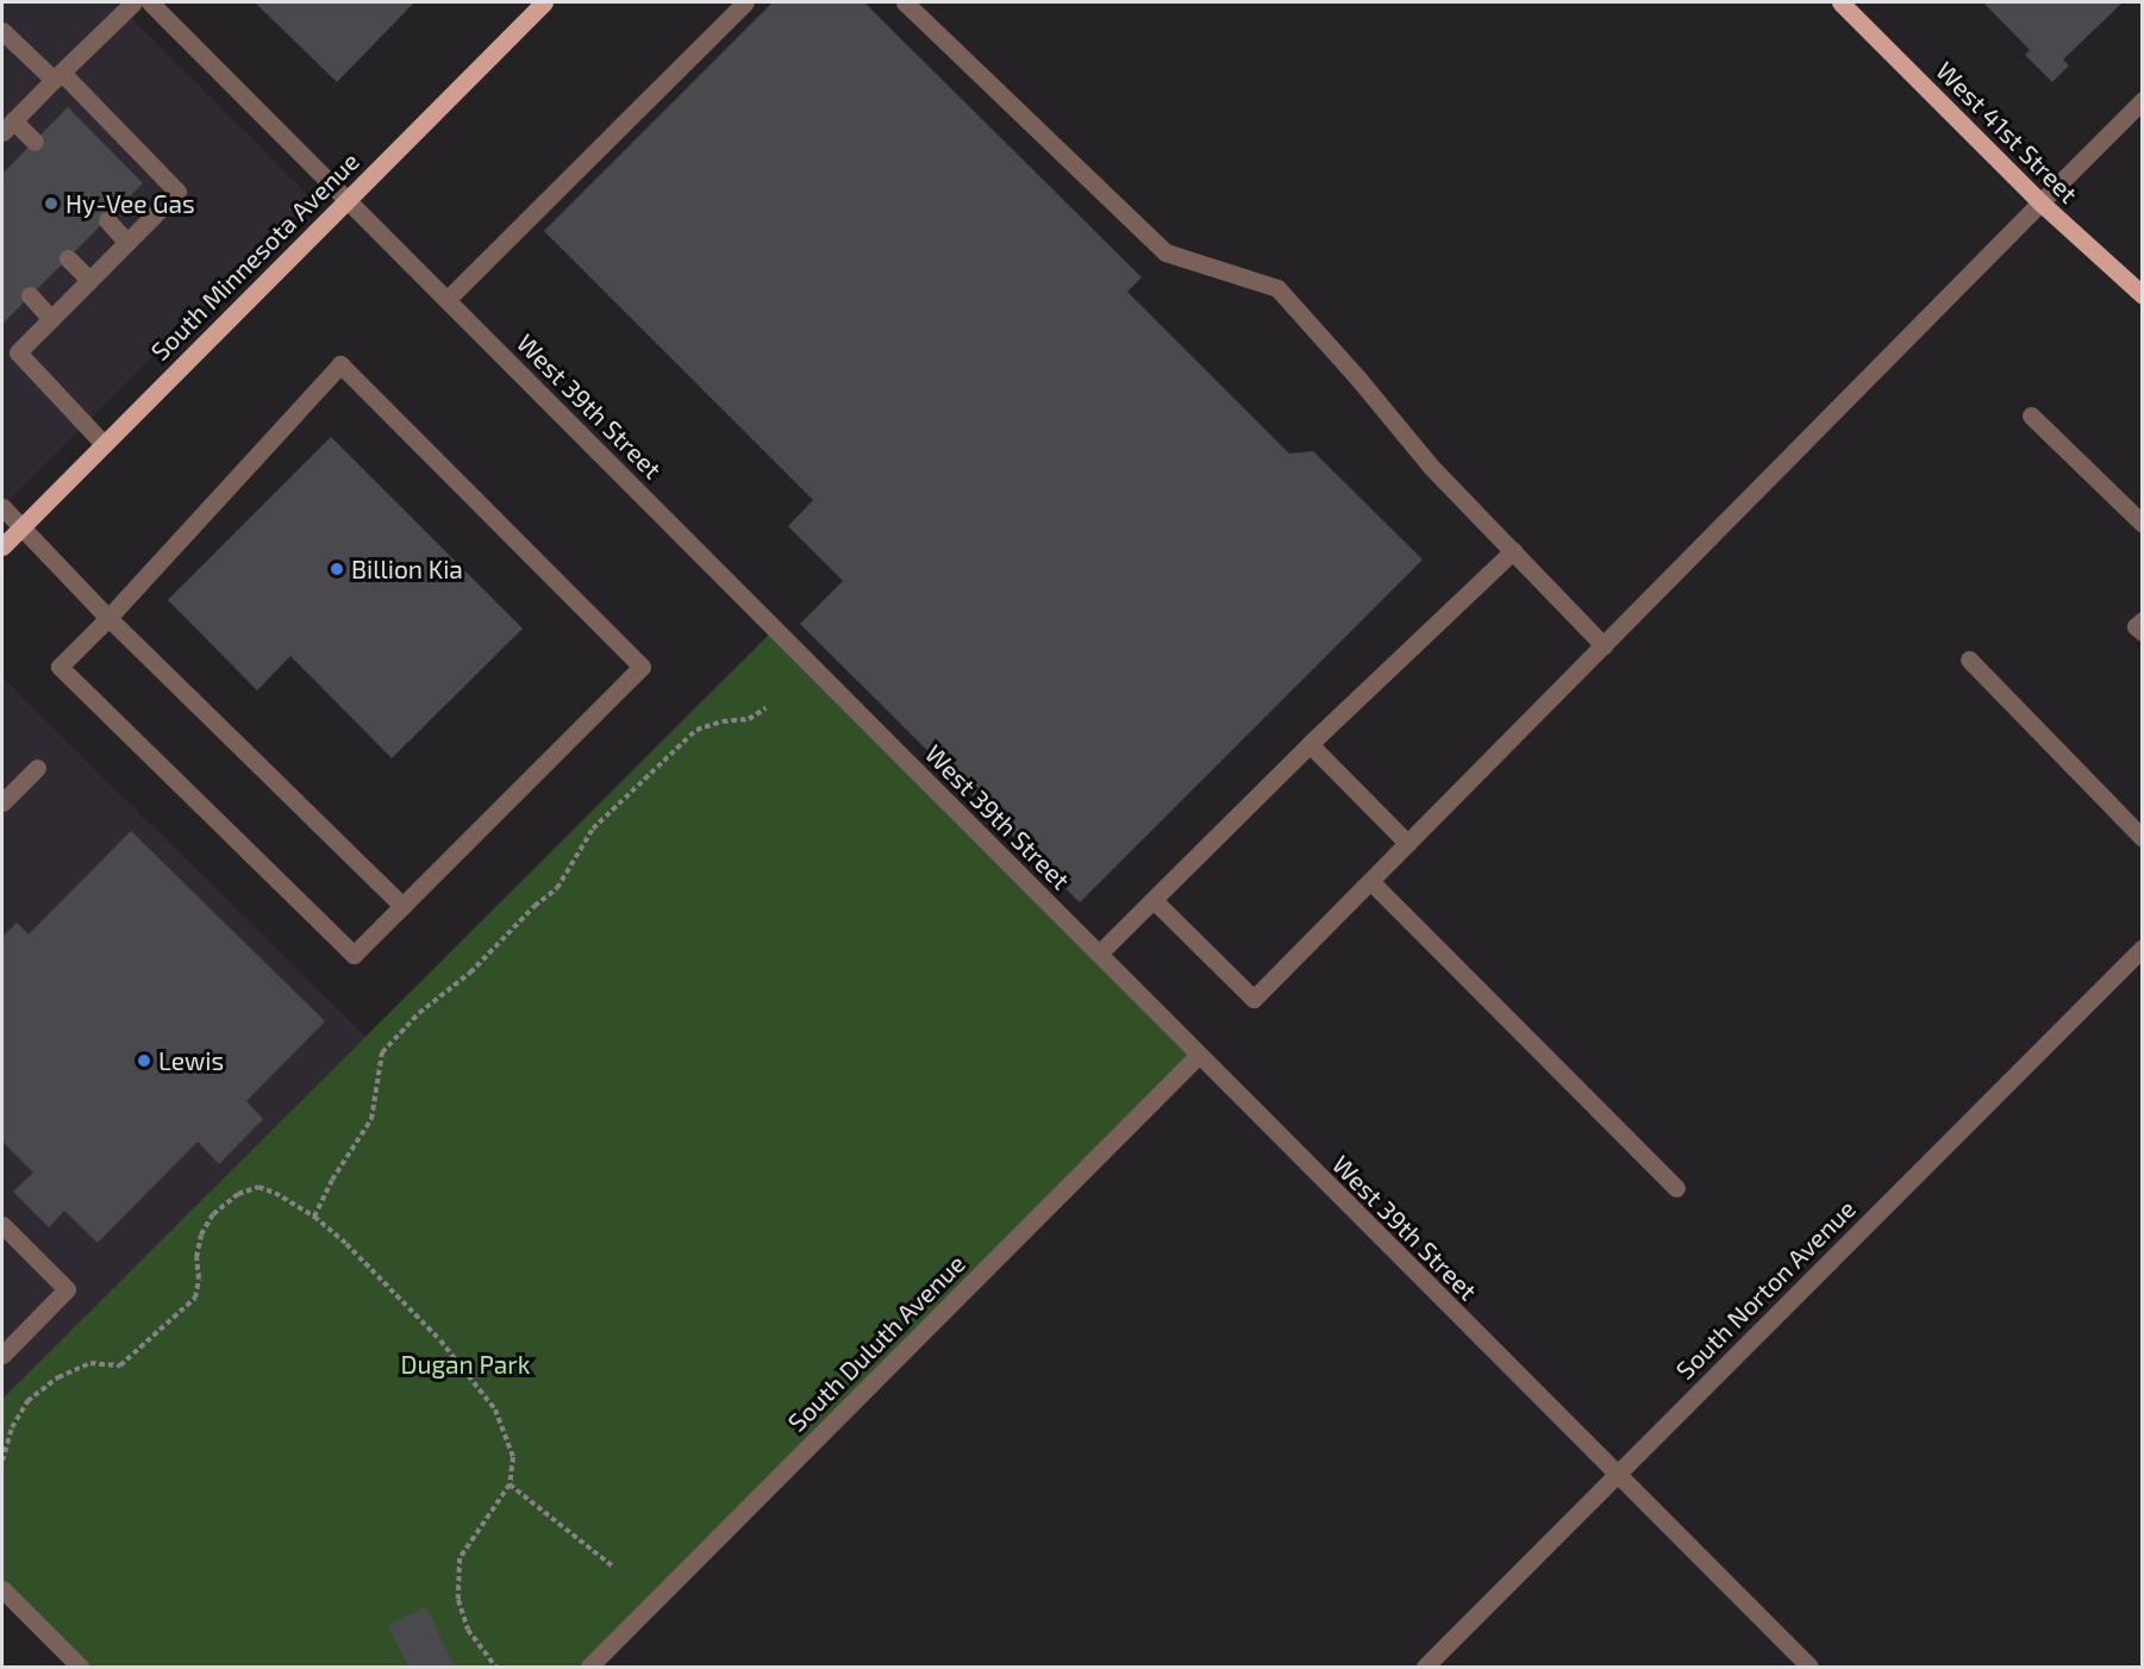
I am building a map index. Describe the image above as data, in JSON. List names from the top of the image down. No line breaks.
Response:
{"streets":{"main road":["West 41st Street","South Minnesota Avenue"],"street":["West 39th Street","South Norton Avenue","South Duluth Avenue"]},"crossings":[["South Minnesota Avenue","West 39th Street"],["West 39th Street","South Norton Avenue"],["West 39th Street","South Duluth Avenue"]],"parks":["Dugan Park"],"places":["Hy-Vee Gas","Billion Kia","Lewis"]}
